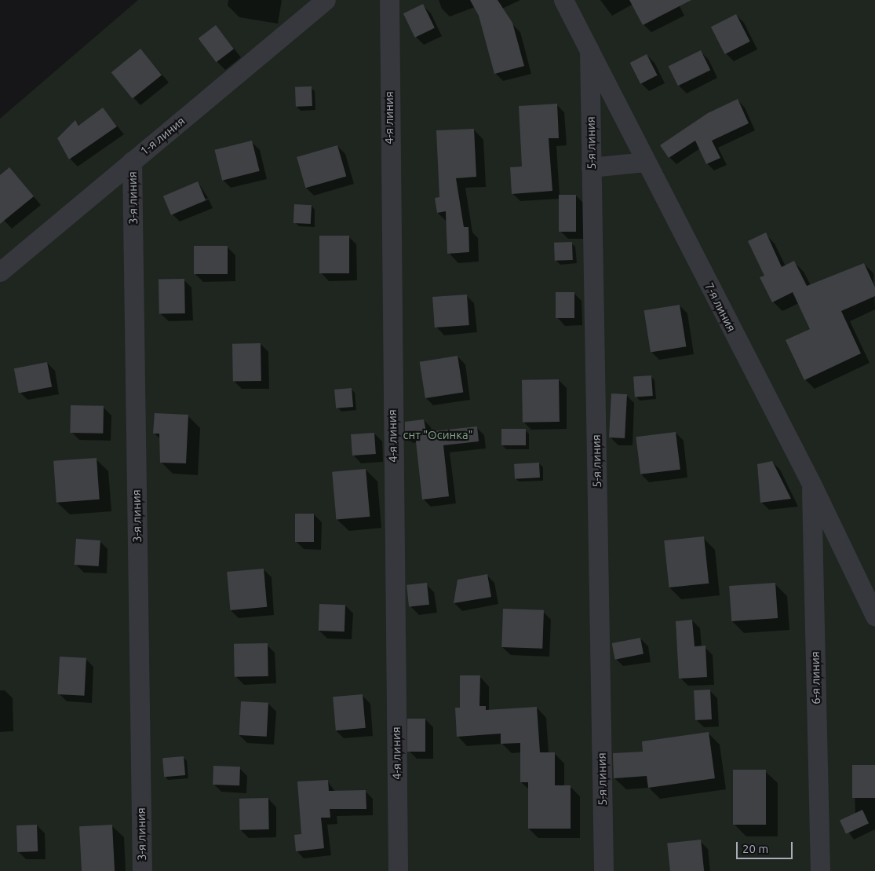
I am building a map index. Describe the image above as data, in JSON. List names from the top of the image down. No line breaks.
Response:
{"streets":{"street":["4-я линия","1-я линия","5-я линия","3-я линия","7-я линия","6-я линия"]},"crossings":[["1-я линия","3-я линия"],["5-я линия","7-я линия"],["7-я линия","6-я линия"]],"parks":["снт \"Осинка\""],"scale_bar":"20 m"}
